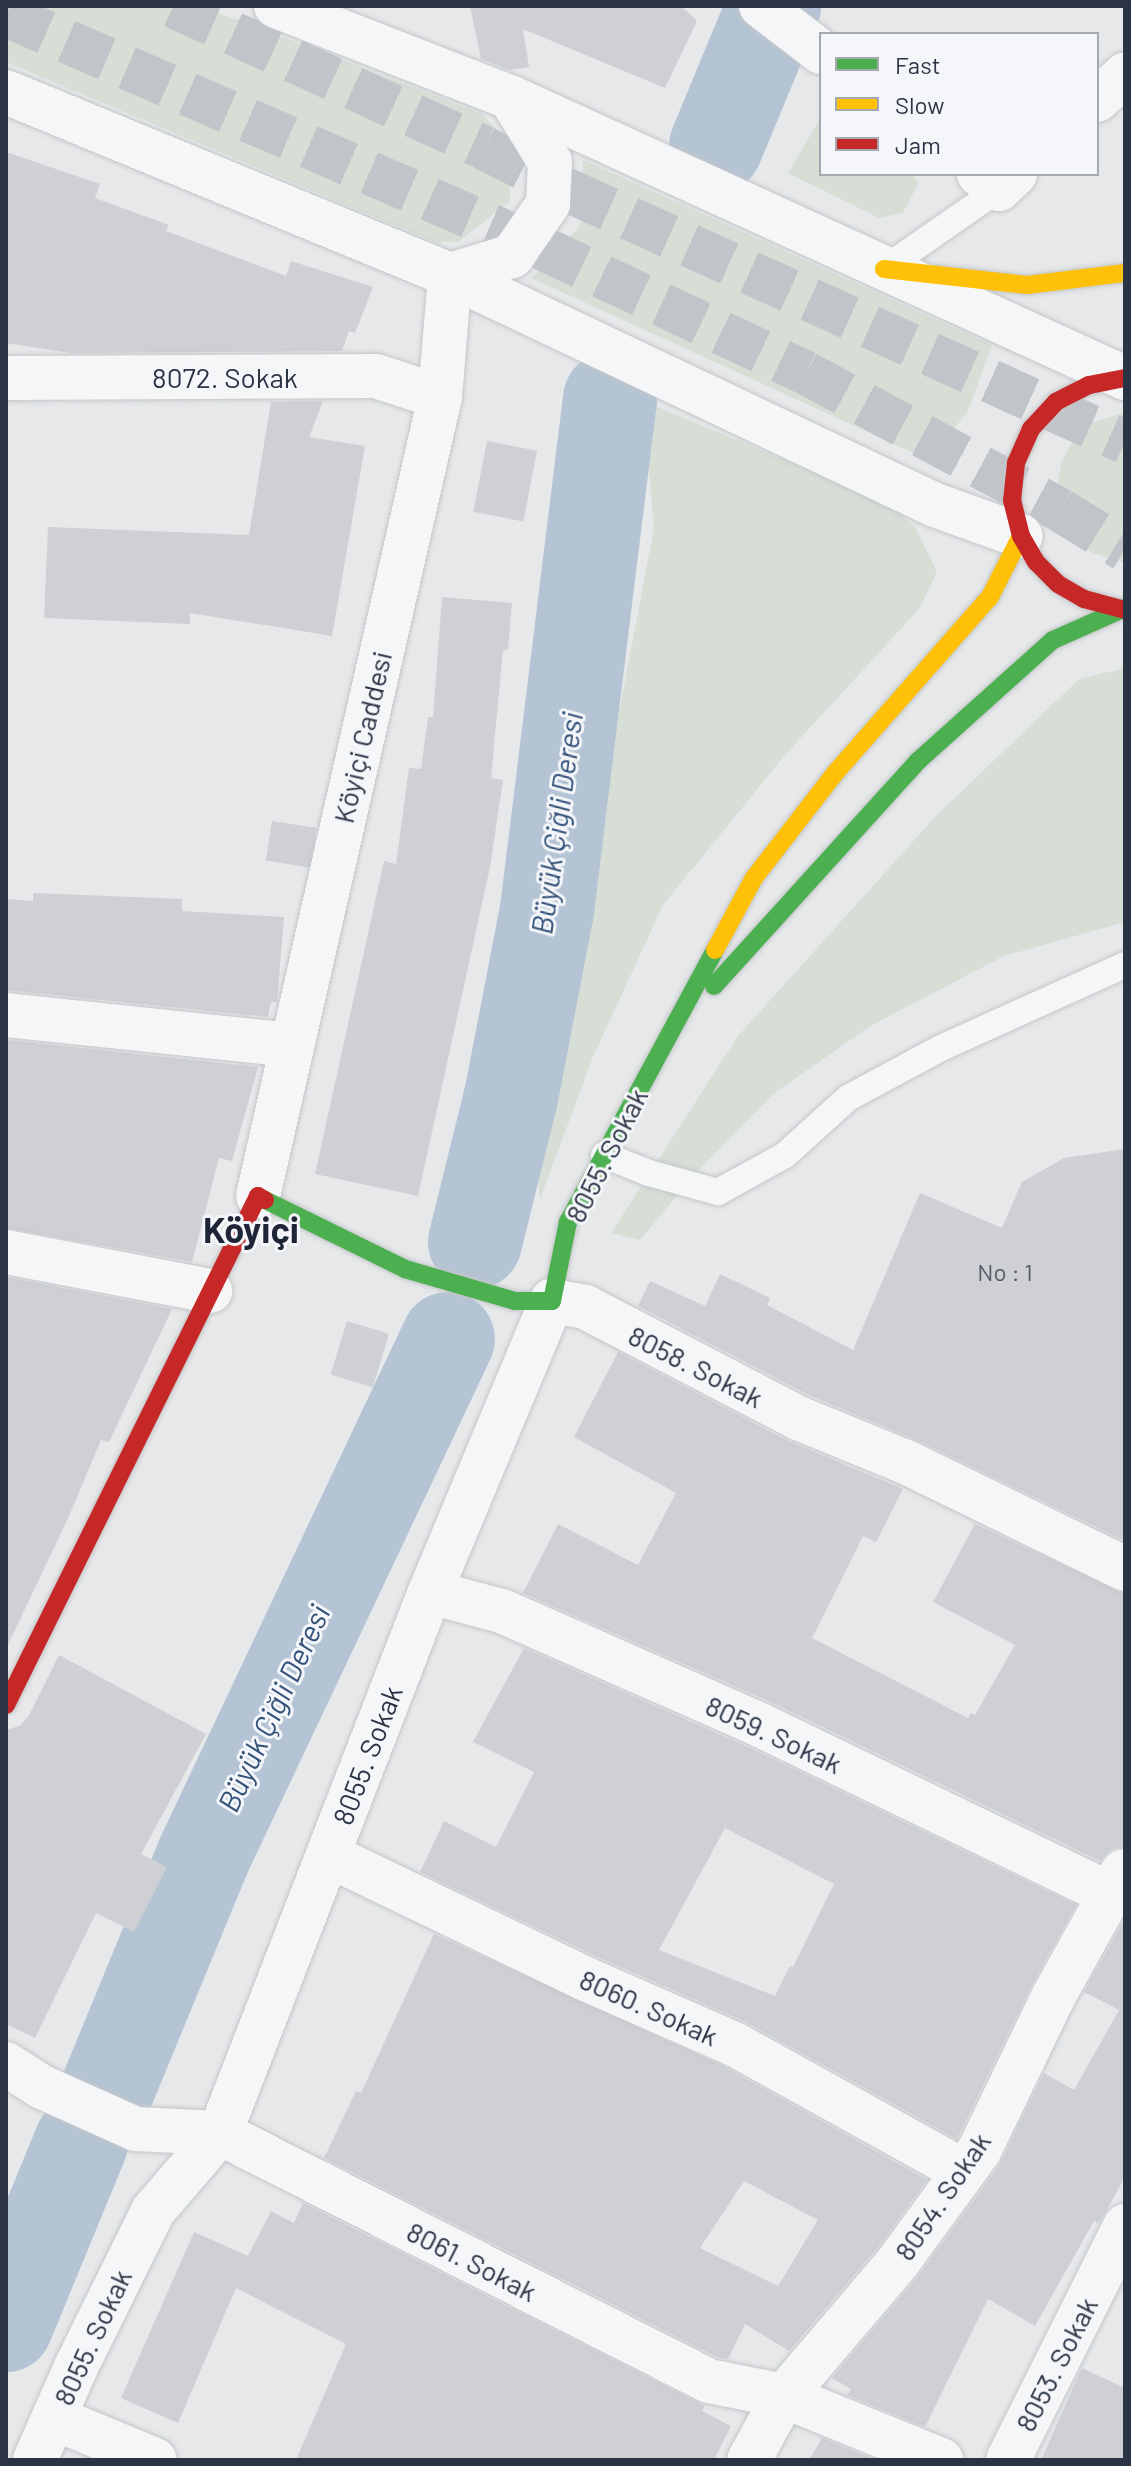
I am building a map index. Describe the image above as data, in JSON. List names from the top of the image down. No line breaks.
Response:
{"streets":{"street":["8072. Sokak","Köyiçi Caddesi","8055. Sokak","8058. Sokak","8059. Sokak","8060. Sokak","8054. Sokak","8061. Sokak","8053. Sokak"]},"crossings":[["8072. Sokak","Köyiçi Caddesi"],["Köyiçi Caddesi","8058. Sokak"],["8055. Sokak","8058. Sokak"],["8055. Sokak","8059. Sokak"],["8055. Sokak","8060. Sokak"],["8055. Sokak","8061. Sokak"],["8059. Sokak","8054. Sokak"],["8060. Sokak","8054. Sokak"],["8054. Sokak","8061. Sokak"]],"districts":["Köyiçi"],"water":["Büyük Çiğli Deresi"],"house_numbers":["No : 1"],"legend":["Fast","Slow","Jam"]}
